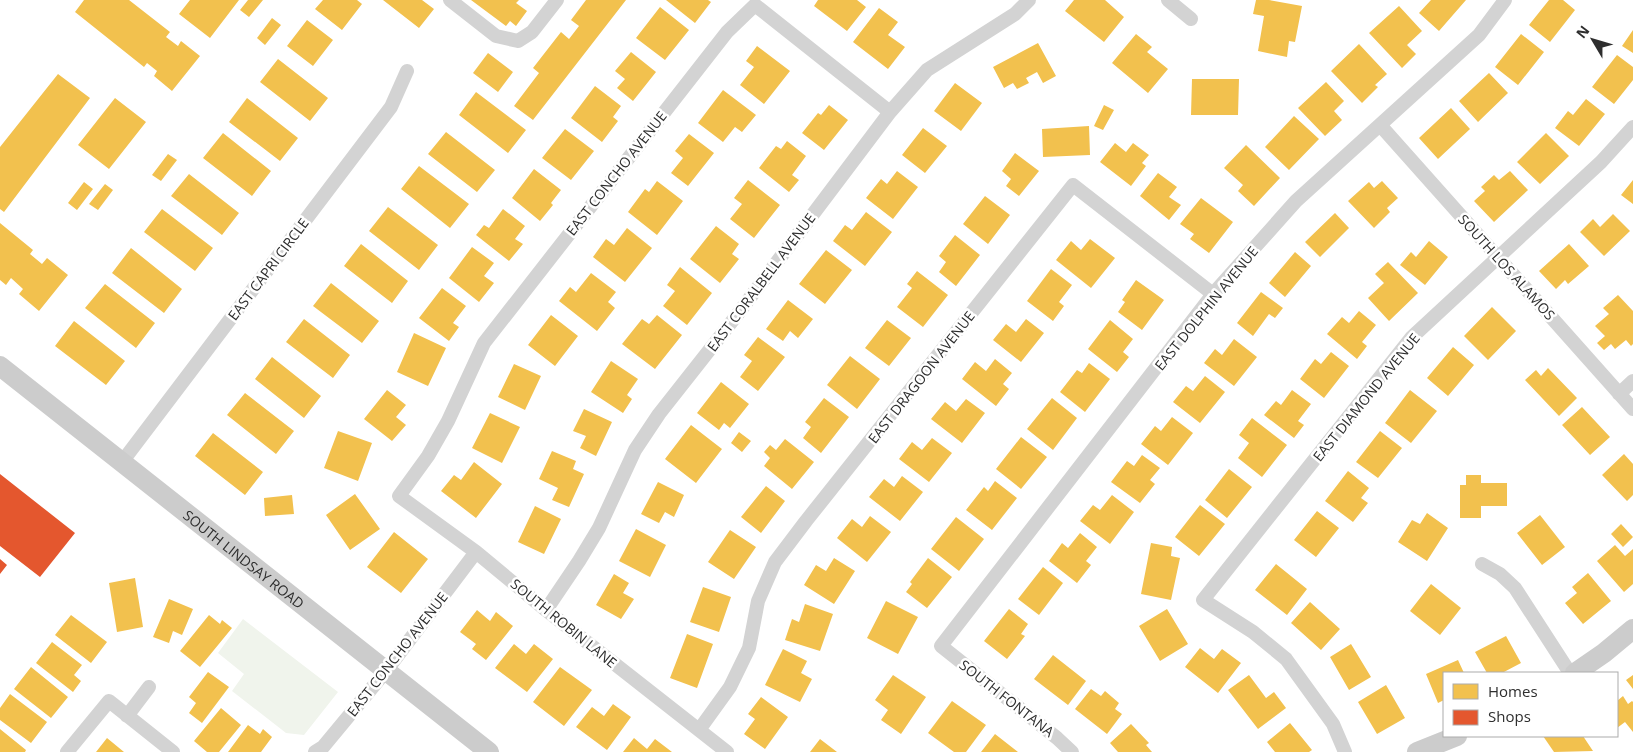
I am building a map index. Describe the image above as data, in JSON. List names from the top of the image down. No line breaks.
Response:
{"streets":{"main road":["SOUTH LINDSAY ROAD"],"street":["EAST CONCHO AVENUE","SOUTH LOS ALAMOS","EAST CAPRI CIRCLE","EAST CORALBELL AVENUE","EAST DOLPHIN AVENUE","EAST DRAGOON AVENUE","EAST DIAMOND AVENUE","SOUTH ROBIN LANE","SOUTH FONTANA"]},"crossings":[["EAST CONCHO AVENUE","EAST CORALBELL AVENUE"],["EAST CONCHO AVENUE","SOUTH LINDSAY ROAD"],["EAST CONCHO AVENUE","SOUTH ROBIN LANE"],["SOUTH LOS ALAMOS","EAST DOLPHIN AVENUE"],["SOUTH LOS ALAMOS","EAST DIAMOND AVENUE"],["EAST CAPRI CIRCLE","SOUTH LINDSAY ROAD"],["EAST CORALBELL AVENUE","SOUTH ROBIN LANE"],["EAST DOLPHIN AVENUE","EAST DRAGOON AVENUE"],["EAST DOLPHIN AVENUE","SOUTH FONTANA"],["EAST DRAGOON AVENUE","SOUTH ROBIN LANE"]],"legend":["Homes","Shops"],"north":"top left"}
